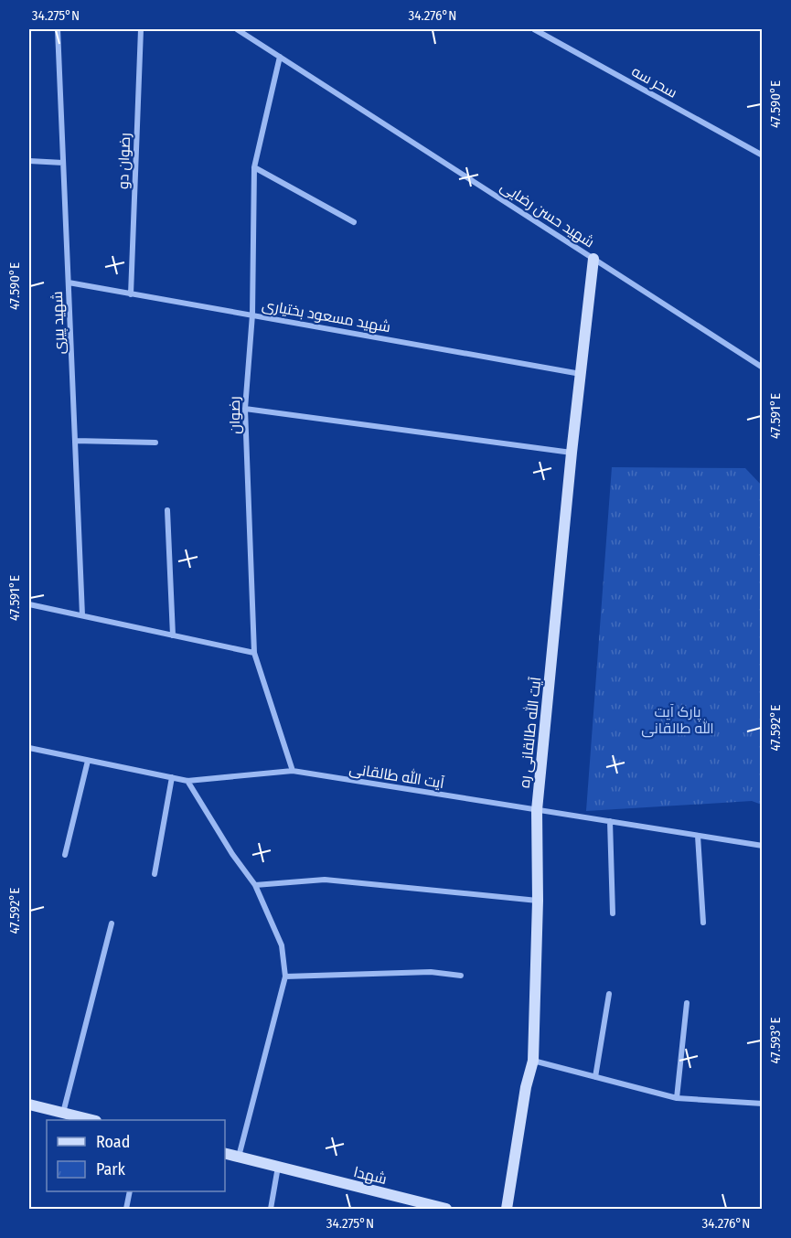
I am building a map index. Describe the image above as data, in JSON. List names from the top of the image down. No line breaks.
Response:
{"streets":{"street":["سحر سه","رضوان دو","شهید حسن رضایی","شهید مسعود بختیاری","شهید پیری","رضوان","آیت الله طالقانی ره","آیت الله طالقانی","شهدا"]},"crossings":[["رضوان دو","شهید مسعود بختیاری"],["شهید حسن رضایی","رضوان"],["شهید حسن رضایی","آیت الله طالقانی ره"],["شهید مسعود بختیاری","شهید پیری"],["شهید مسعود بختیاری","رضوان"],["شهید مسعود بختیاری","آیت الله طالقانی ره"],["رضوان","آیت الله طالقانی"],["آیت الله طالقانی ره","آیت الله طالقانی"]],"parks":["پارک آیت الله طالقانی"],"legend":["Road","Park"],"coordinates":["34.275°N","34.276°N","47.590°E","47.591°E","47.592°E","47.593°E"]}
